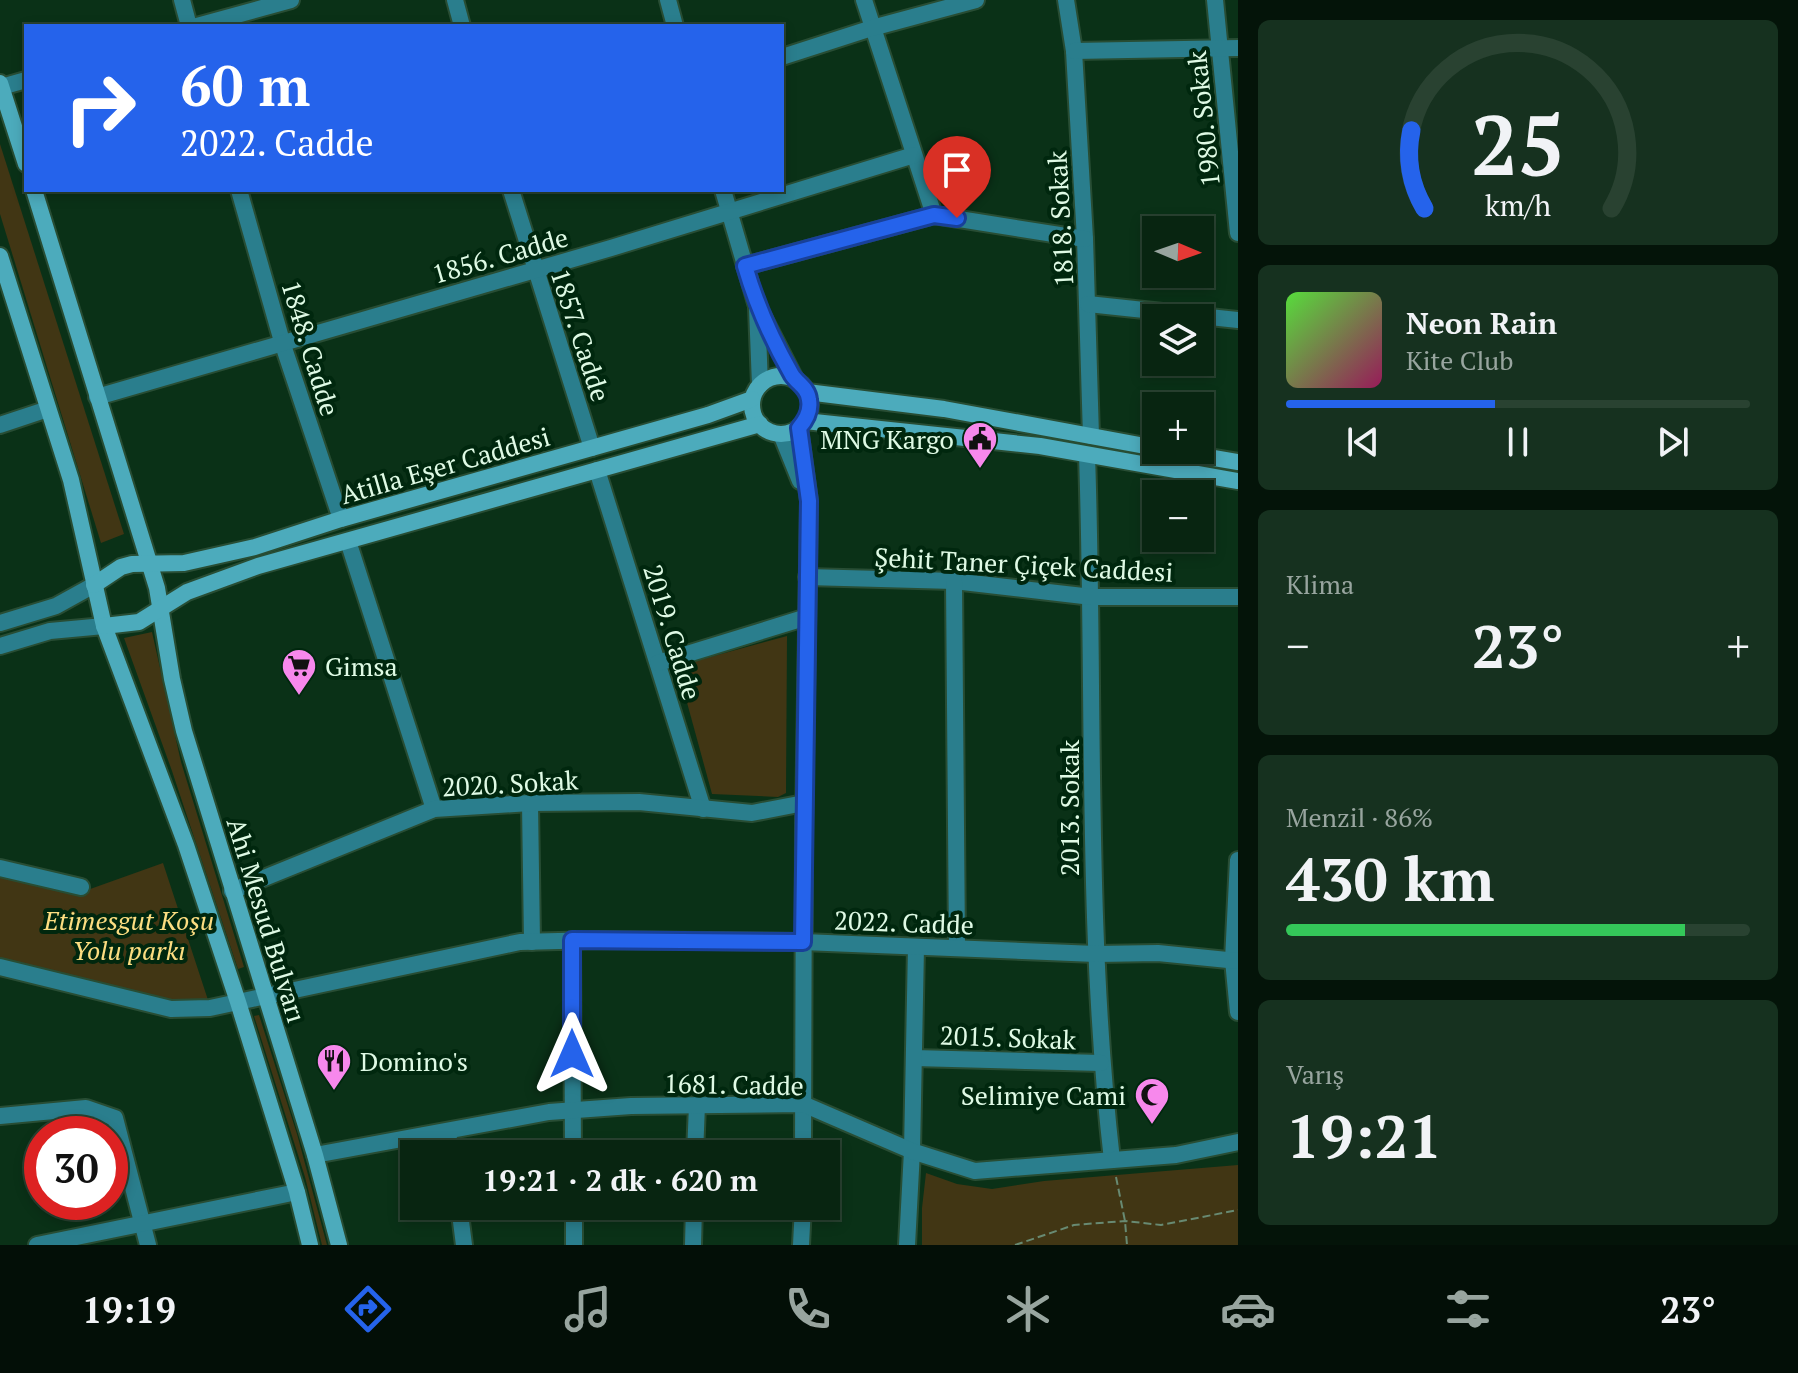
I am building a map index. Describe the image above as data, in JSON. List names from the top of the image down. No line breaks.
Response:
{"streets":{"main road":["Atilla Eşer Caddesi","Ahi Mesud Bulvarı"],"street":["1980. Sokak","1818. Sokak","1856. Cadde","1857. Cadde","1848. Cadde","Şehit Taner Çiçek Caddesi","2019. Cadde","2020. Sokak","2013. Sokak","2022. Cadde","2015. Sokak","1681. Cadde"]},"crossings":[["1856. Cadde","1857. Cadde"],["1856. Cadde","1848. Cadde"],["1856. Cadde","Ahi Mesud Bulvarı"],["1857. Cadde","Atilla Eşer Caddesi"],["1848. Cadde","Atilla Eşer Caddesi"],["Atilla Eşer Caddesi","2019. Cadde"],["Atilla Eşer Caddesi","Ahi Mesud Bulvarı"],["Şehit Taner Çiçek Caddesi","2013. Sokak"],["2019. Cadde","2020. Sokak"],["2020. Sokak","Ahi Mesud Bulvarı"],["2013. Sokak","2022. Cadde"],["2013. Sokak","2015. Sokak"],["2013. Sokak","1681. Cadde"],["Ahi Mesud Bulvarı","2022. Cadde"],["Ahi Mesud Bulvarı","1681. Cadde"]],"parks":["Etimesgut Koşu Yolu parkı"],"places":{"public building":["MNG Kargo"],"supermarket":["Gimsa"],"restaurant":["Domino's"],"mosque":["Selimiye Cami"]},"north":"right","page":{"turn":["60 m","2022. Cadde"],"map_buttons":["+","−"],"song":["Neon Rain","Kite Club"],"tile":["Klima",["Menzil · 86%","430 km"],["Varış","19:21"]],"heat":["−","23°","+"],"limit":"30","trip":"19:21 · 2 dk · 620 m","tabs":["19:19","23°"],"gauge":["25","km/h"]}}
